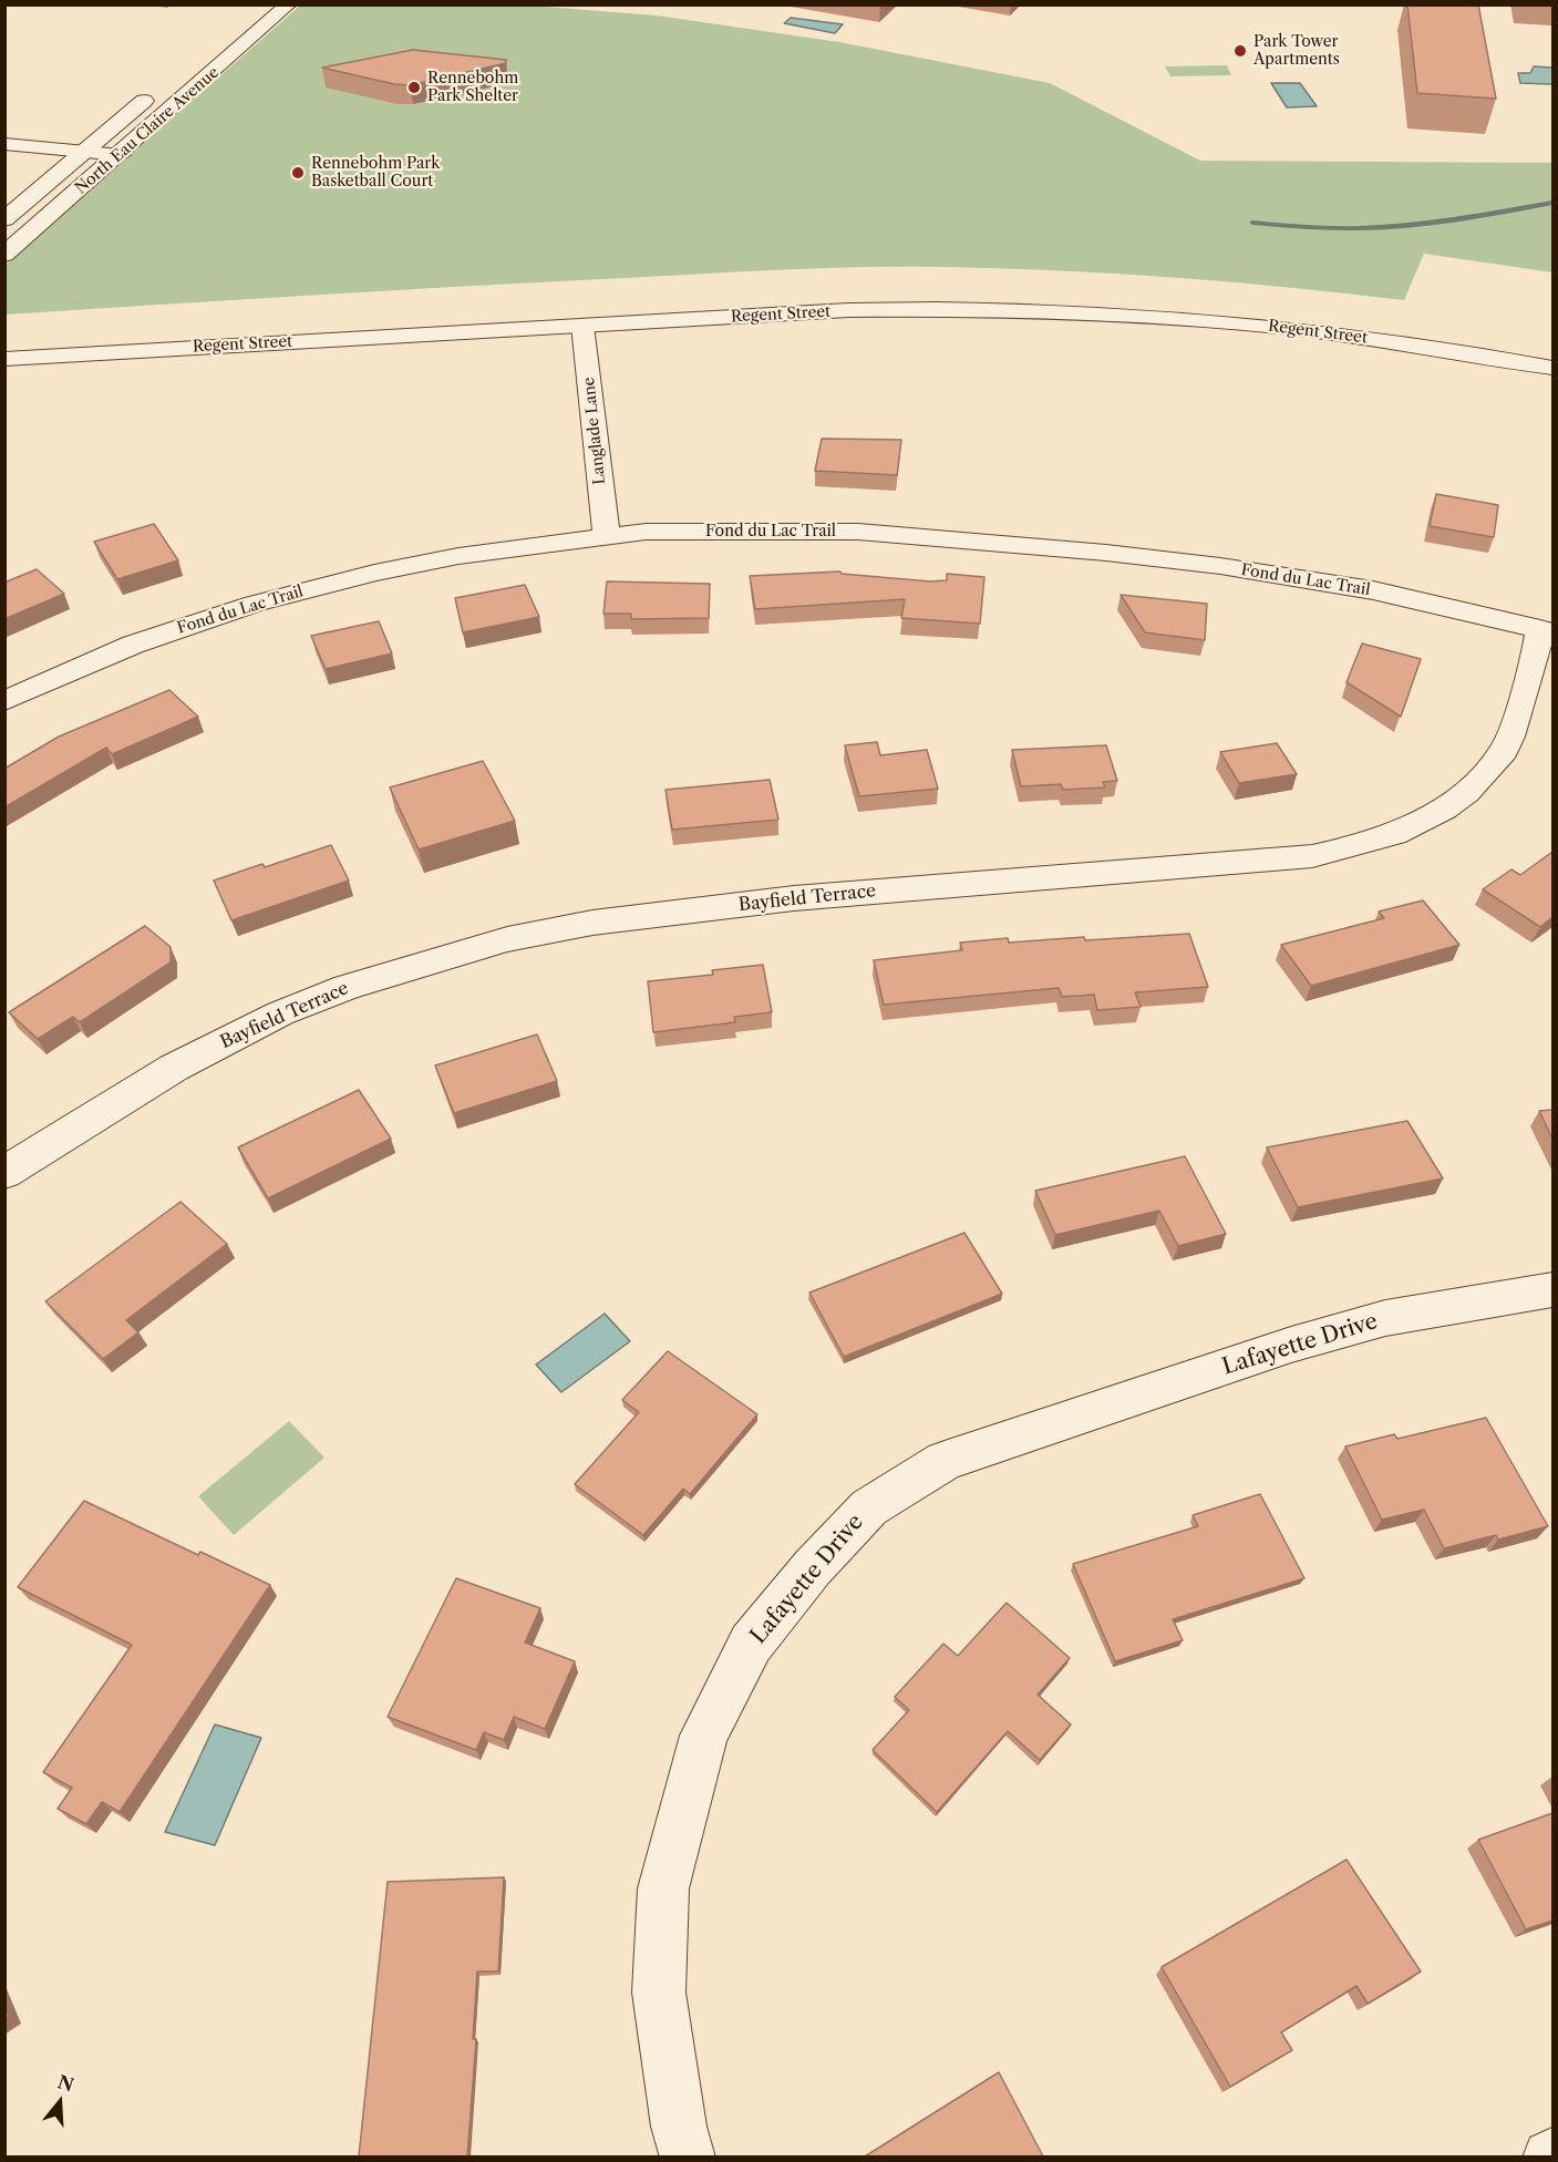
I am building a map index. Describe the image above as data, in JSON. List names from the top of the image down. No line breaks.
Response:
{"streets":{"street":["North Eau Claire Avenue","Regent Street","Langlade Lane","Fond du Lac Trail","Bayfield Terrace","Lafayette Drive"]},"crossings":[["Regent Street","Langlade Lane"],["Langlade Lane","Fond du Lac Trail"],["Fond du Lac Trail","Bayfield Terrace"]],"places":["Park Tower Apartments","Rennebohm Park Shelter","Rennebohm Park Basketball Court"],"north":"top"}
